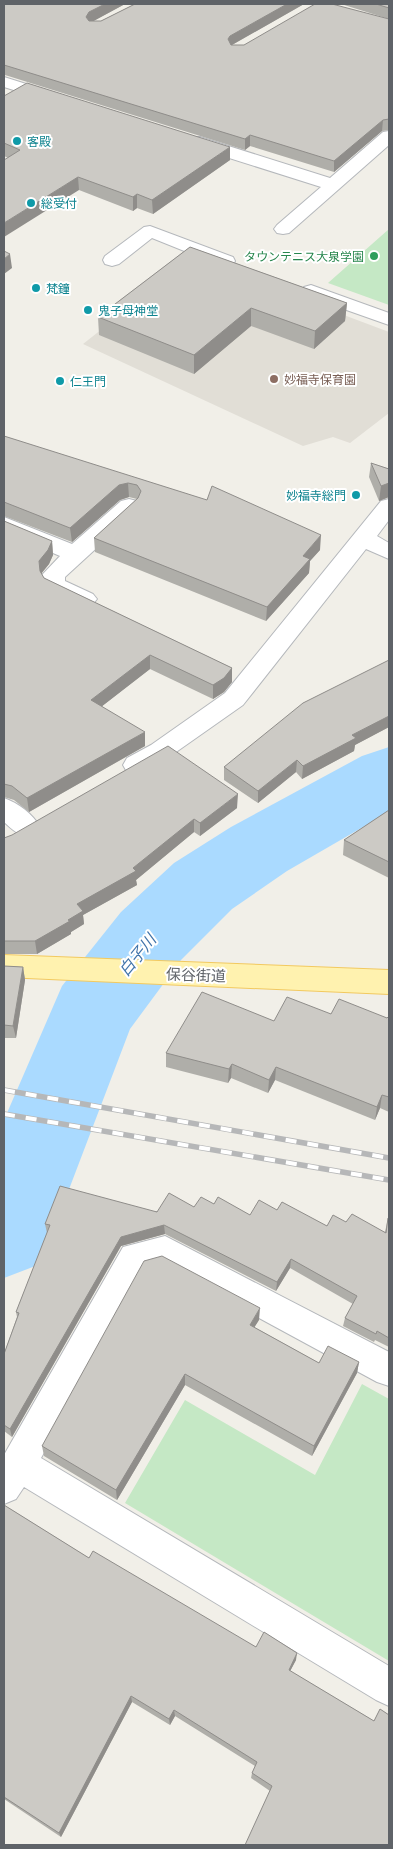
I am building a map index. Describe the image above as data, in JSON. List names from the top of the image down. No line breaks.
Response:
{"streets":{"main road":["保谷街道"]},"water":["白子川"],"places":["客殿","総受付","タウンテニス大泉学園","梵鐘","鬼子母神堂","妙福寺保育園","仁王門","妙福寺総門"]}
